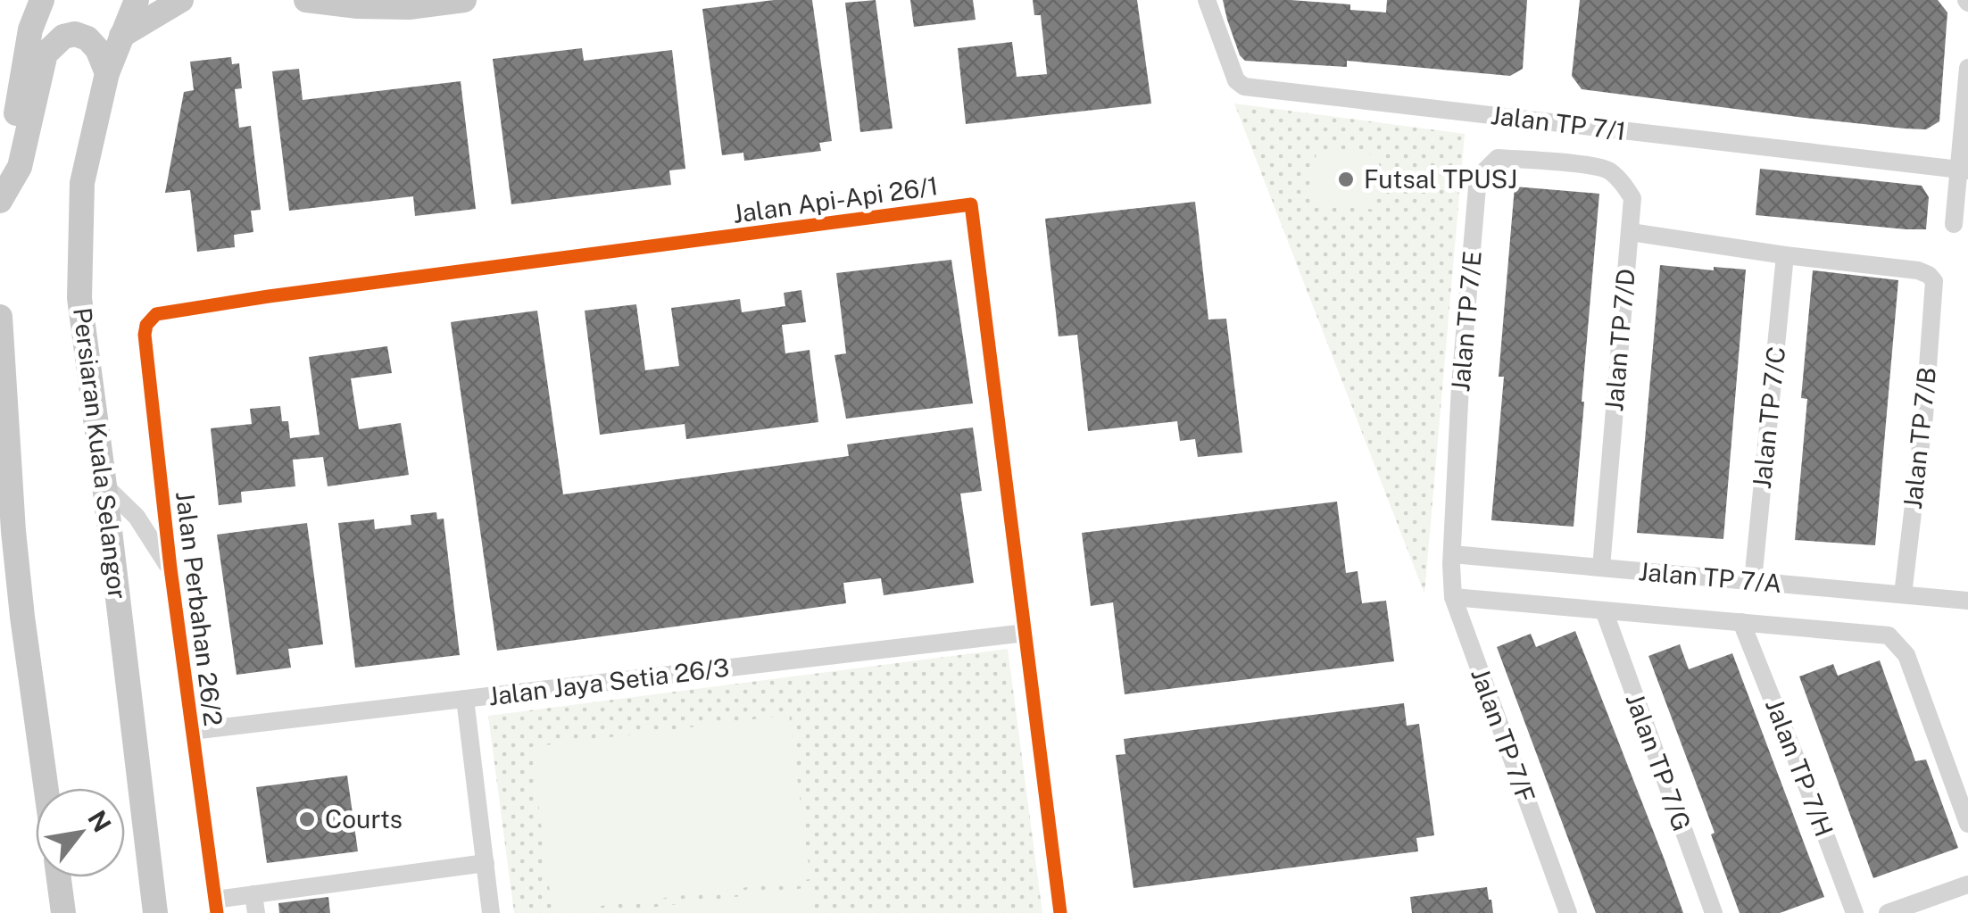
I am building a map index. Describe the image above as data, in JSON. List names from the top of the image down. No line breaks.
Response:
{"streets":{"main road":["Persiaran Kuala Selangor"],"street":["Jalan TP 7/1","Jalan Api-Api 26/1","Jalan TP 7/E","Jalan TP 7/D","Jalan TP 7/C","Jalan TP 7/B","Jalan TP 7/A","Jalan Perbahan 26/2","Jalan Jaya Setia 26/3","Jalan TP 7/F","Jalan TP 7/G","Jalan TP 7/H"]},"crossings":[["Jalan Api-Api 26/1","Jalan Perbahan 26/2"],["Jalan Api-Api 26/1","Jalan Jaya Setia 26/3"],["Jalan TP 7/E","Jalan TP 7/D"],["Jalan TP 7/E","Jalan TP 7/A"],["Jalan TP 7/E","Jalan TP 7/F"],["Jalan TP 7/D","Jalan TP 7/A"],["Jalan TP 7/C","Jalan TP 7/B"],["Jalan TP 7/C","Jalan TP 7/A"],["Jalan TP 7/B","Jalan TP 7/A"],["Jalan TP 7/A","Jalan TP 7/F"],["Jalan Perbahan 26/2","Jalan Jaya Setia 26/3"]],"places":["Futsal TPUSJ","Courts"],"north":"top right"}
